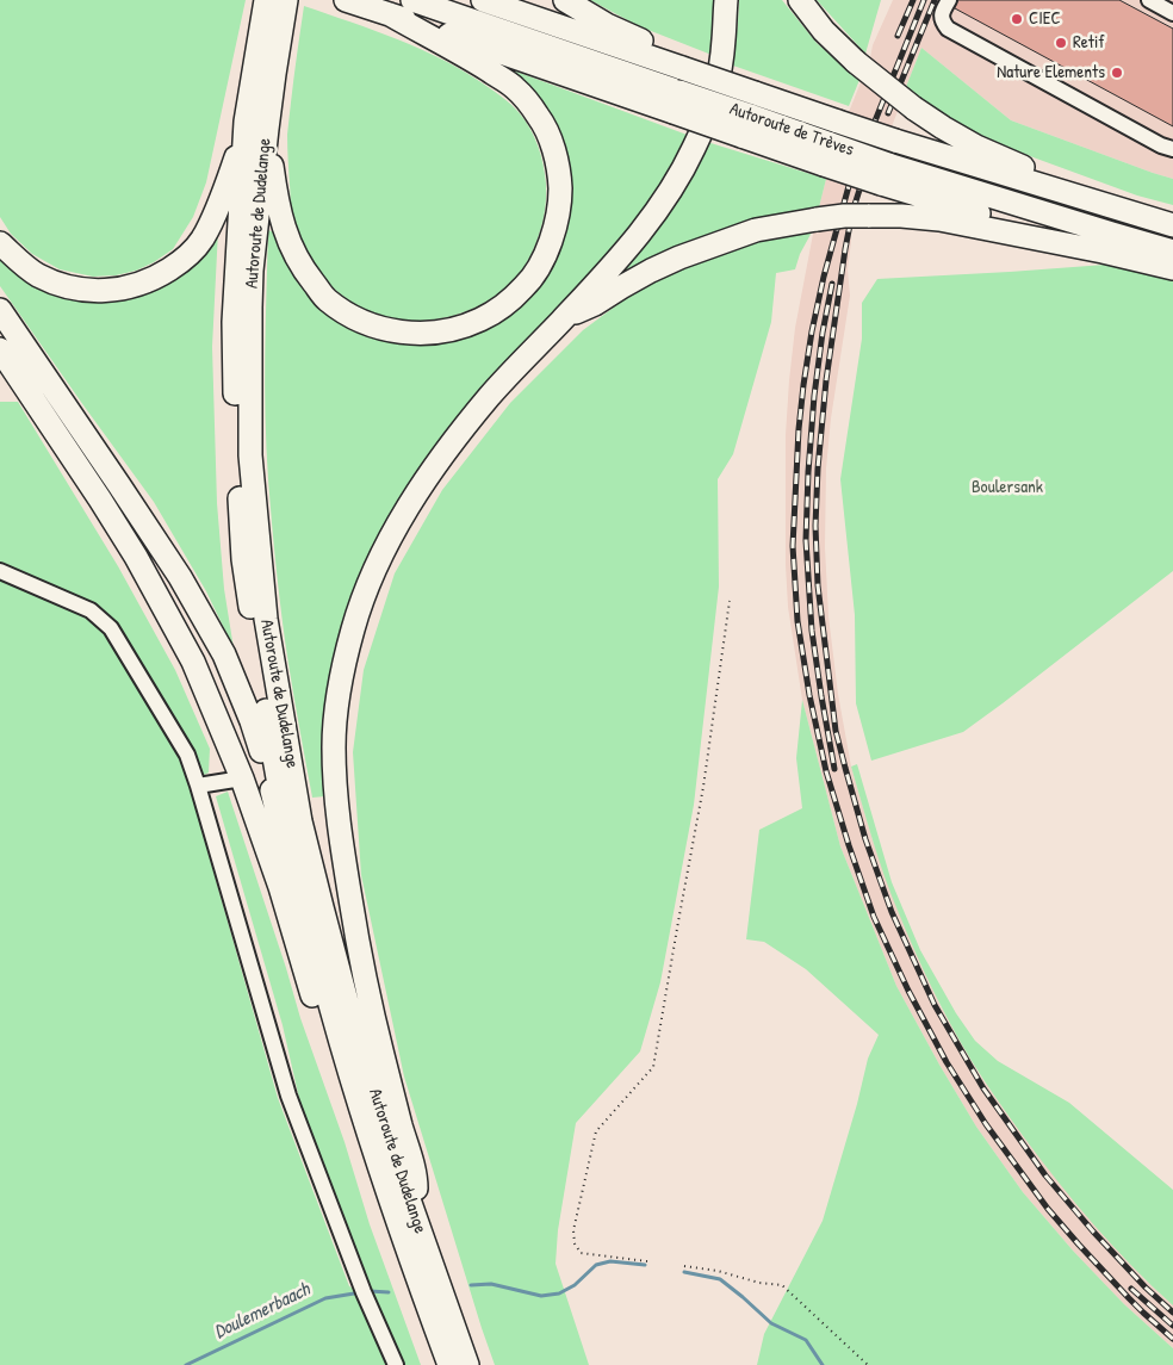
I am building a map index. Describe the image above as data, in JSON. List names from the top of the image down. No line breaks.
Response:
{"streets":{"highway":["Autoroute de Trèves","Autoroute de Dudelange"]},"water":["Doulemerbaach"],"parks":["Boulersank"],"places":["CIEC","Retif","Nature Elements"]}
